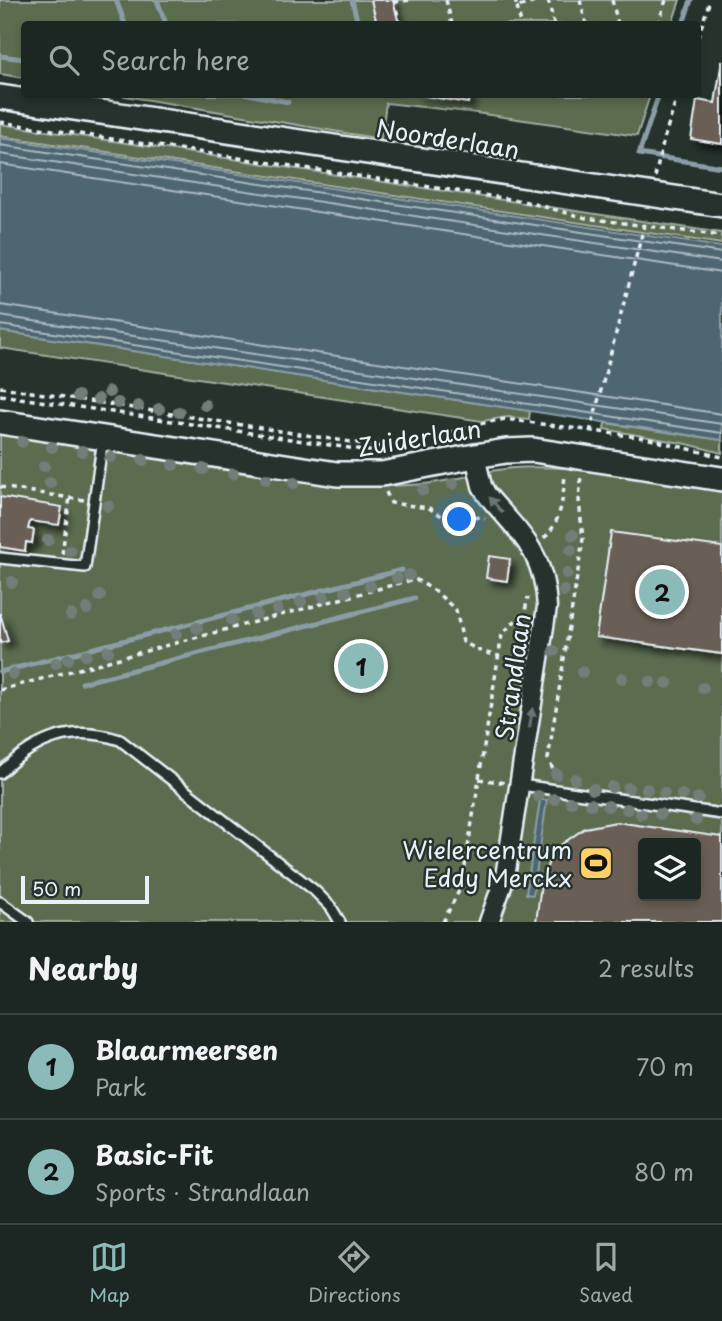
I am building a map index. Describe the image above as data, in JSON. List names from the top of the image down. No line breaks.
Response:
{"streets":{"street":["Noorderlaan","Zuiderlaan","Strandlaan"]},"crossings":[["Zuiderlaan","Strandlaan"]],"one_way":["Strandlaan"],"places":{"sports":["Wielercentrum Eddy Merckx"]},"scale_bar":"50 m","page":{"search":"Search here","pins":["2","1"],"scale":"50 m","heading":["Nearby","2 results"],"list":[{"mark":"1","name":"Blaarmeersen","note":"Park","value":"70 m"},{"mark":"2","name":"Basic-Fit","note":"Sports · Strandlaan","value":"80 m"}],"nav":["Map","Directions","Saved"]}}
